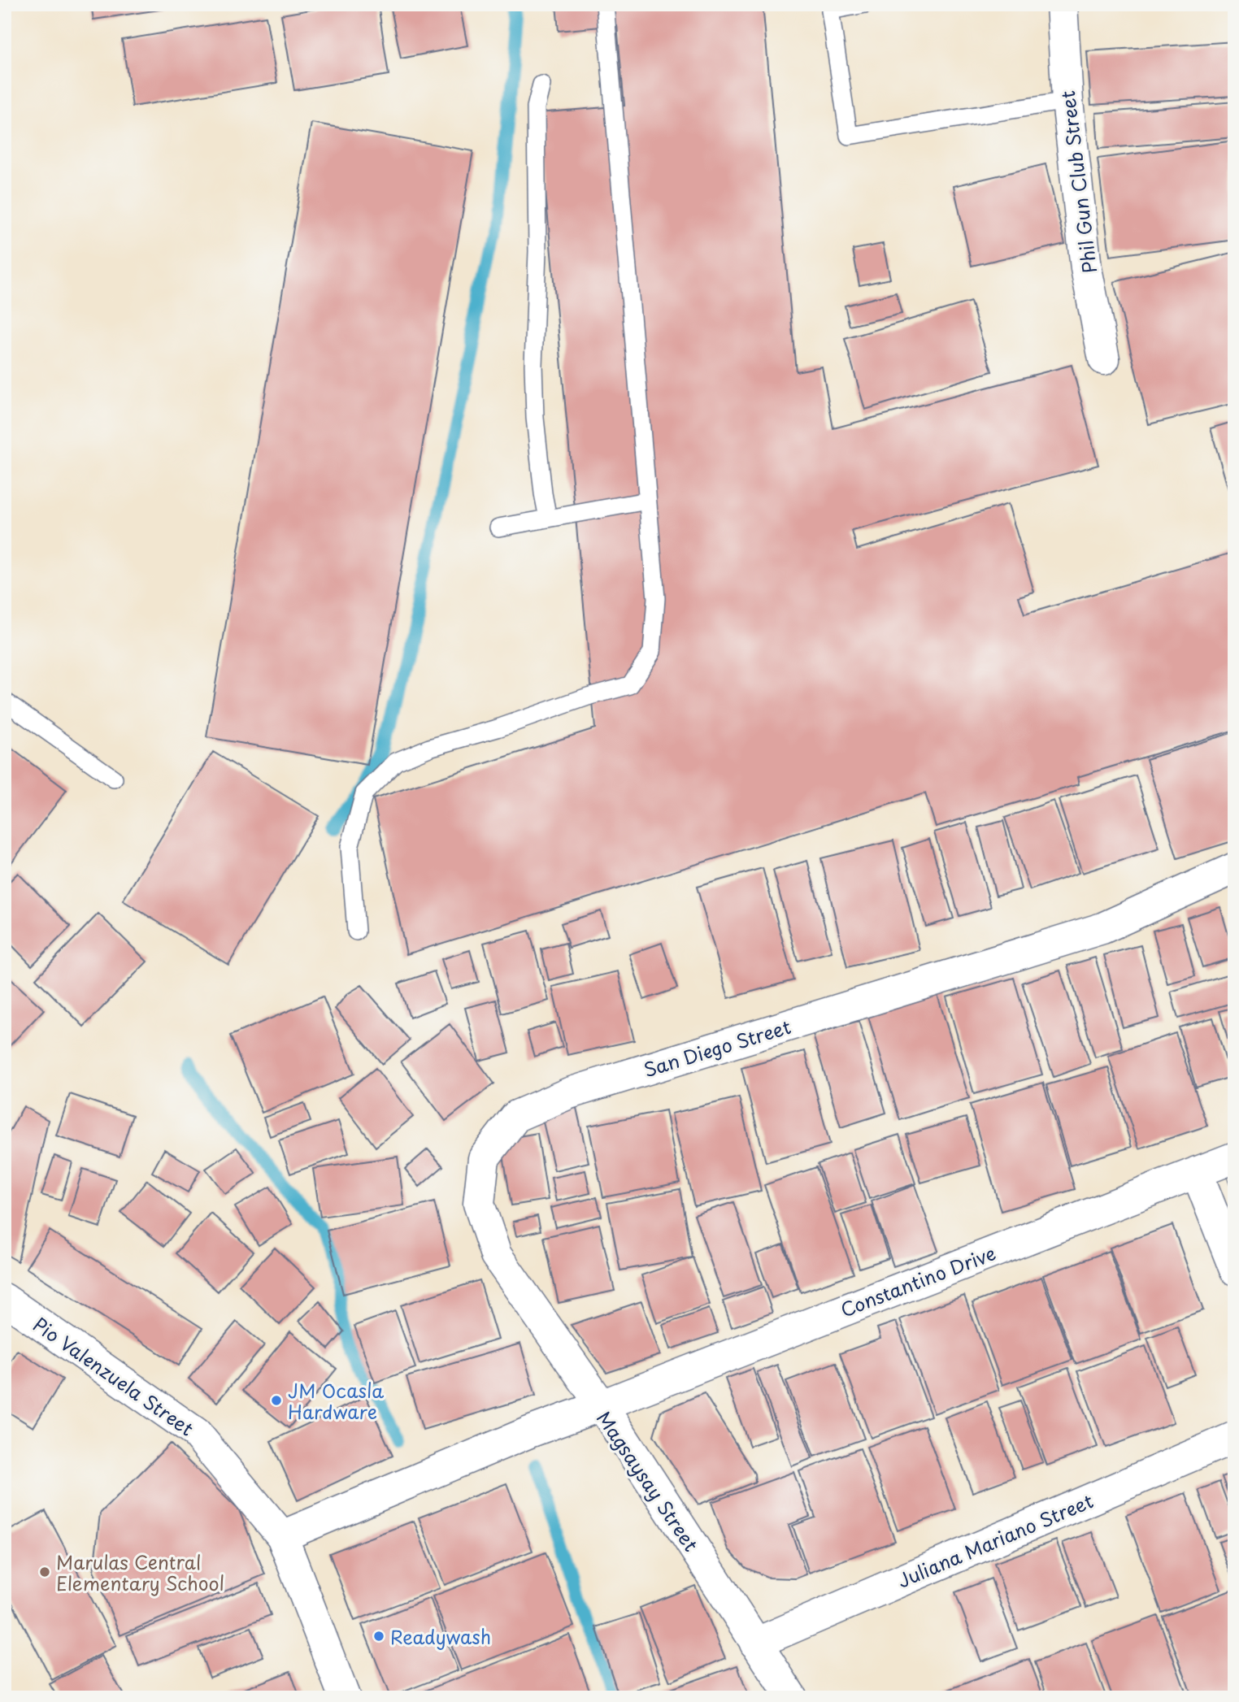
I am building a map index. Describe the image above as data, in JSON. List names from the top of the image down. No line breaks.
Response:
{"streets":{"street":["Phil Gun Club Street","San Diego Street","Constantino Drive","Pio Valenzuela Street","Magsaysay Street","Juliana Mariano Street"]},"crossings":[["San Diego Street","Constantino Drive"],["San Diego Street","Magsaysay Street"],["Constantino Drive","Magsaysay Street"],["Pio Valenzuela Street","Magsaysay Street"],["Magsaysay Street","Juliana Mariano Street"]],"places":["JM Ocasla Hardware","Marulas Central Elementary School","Readywash"]}
